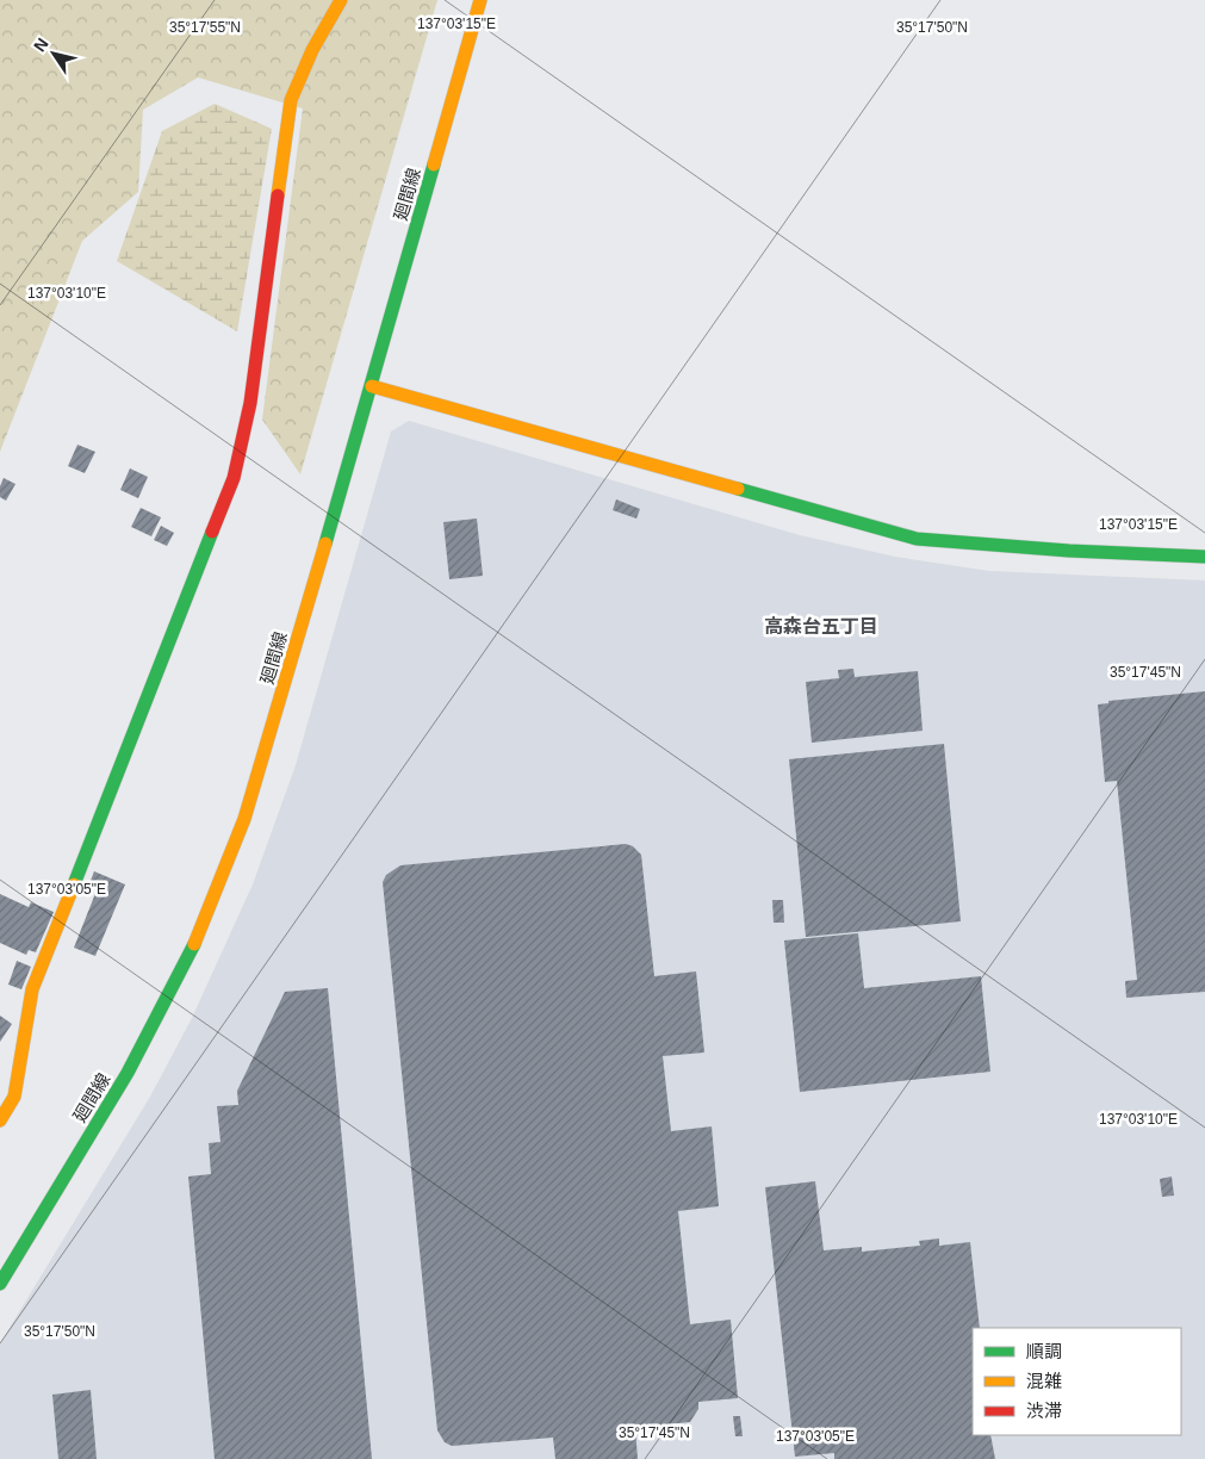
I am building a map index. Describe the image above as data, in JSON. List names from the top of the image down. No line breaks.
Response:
{"streets":{"street":["廻間線"]},"districts":["高森台五丁目"],"legend":["順調","混雑","渋滞"],"north":"top left","coordinates":["137°03'15\"E","35°17'55\"N","35°17'50\"N","137°03'10\"E","35°17'45\"N","137°03'05\"E"]}
